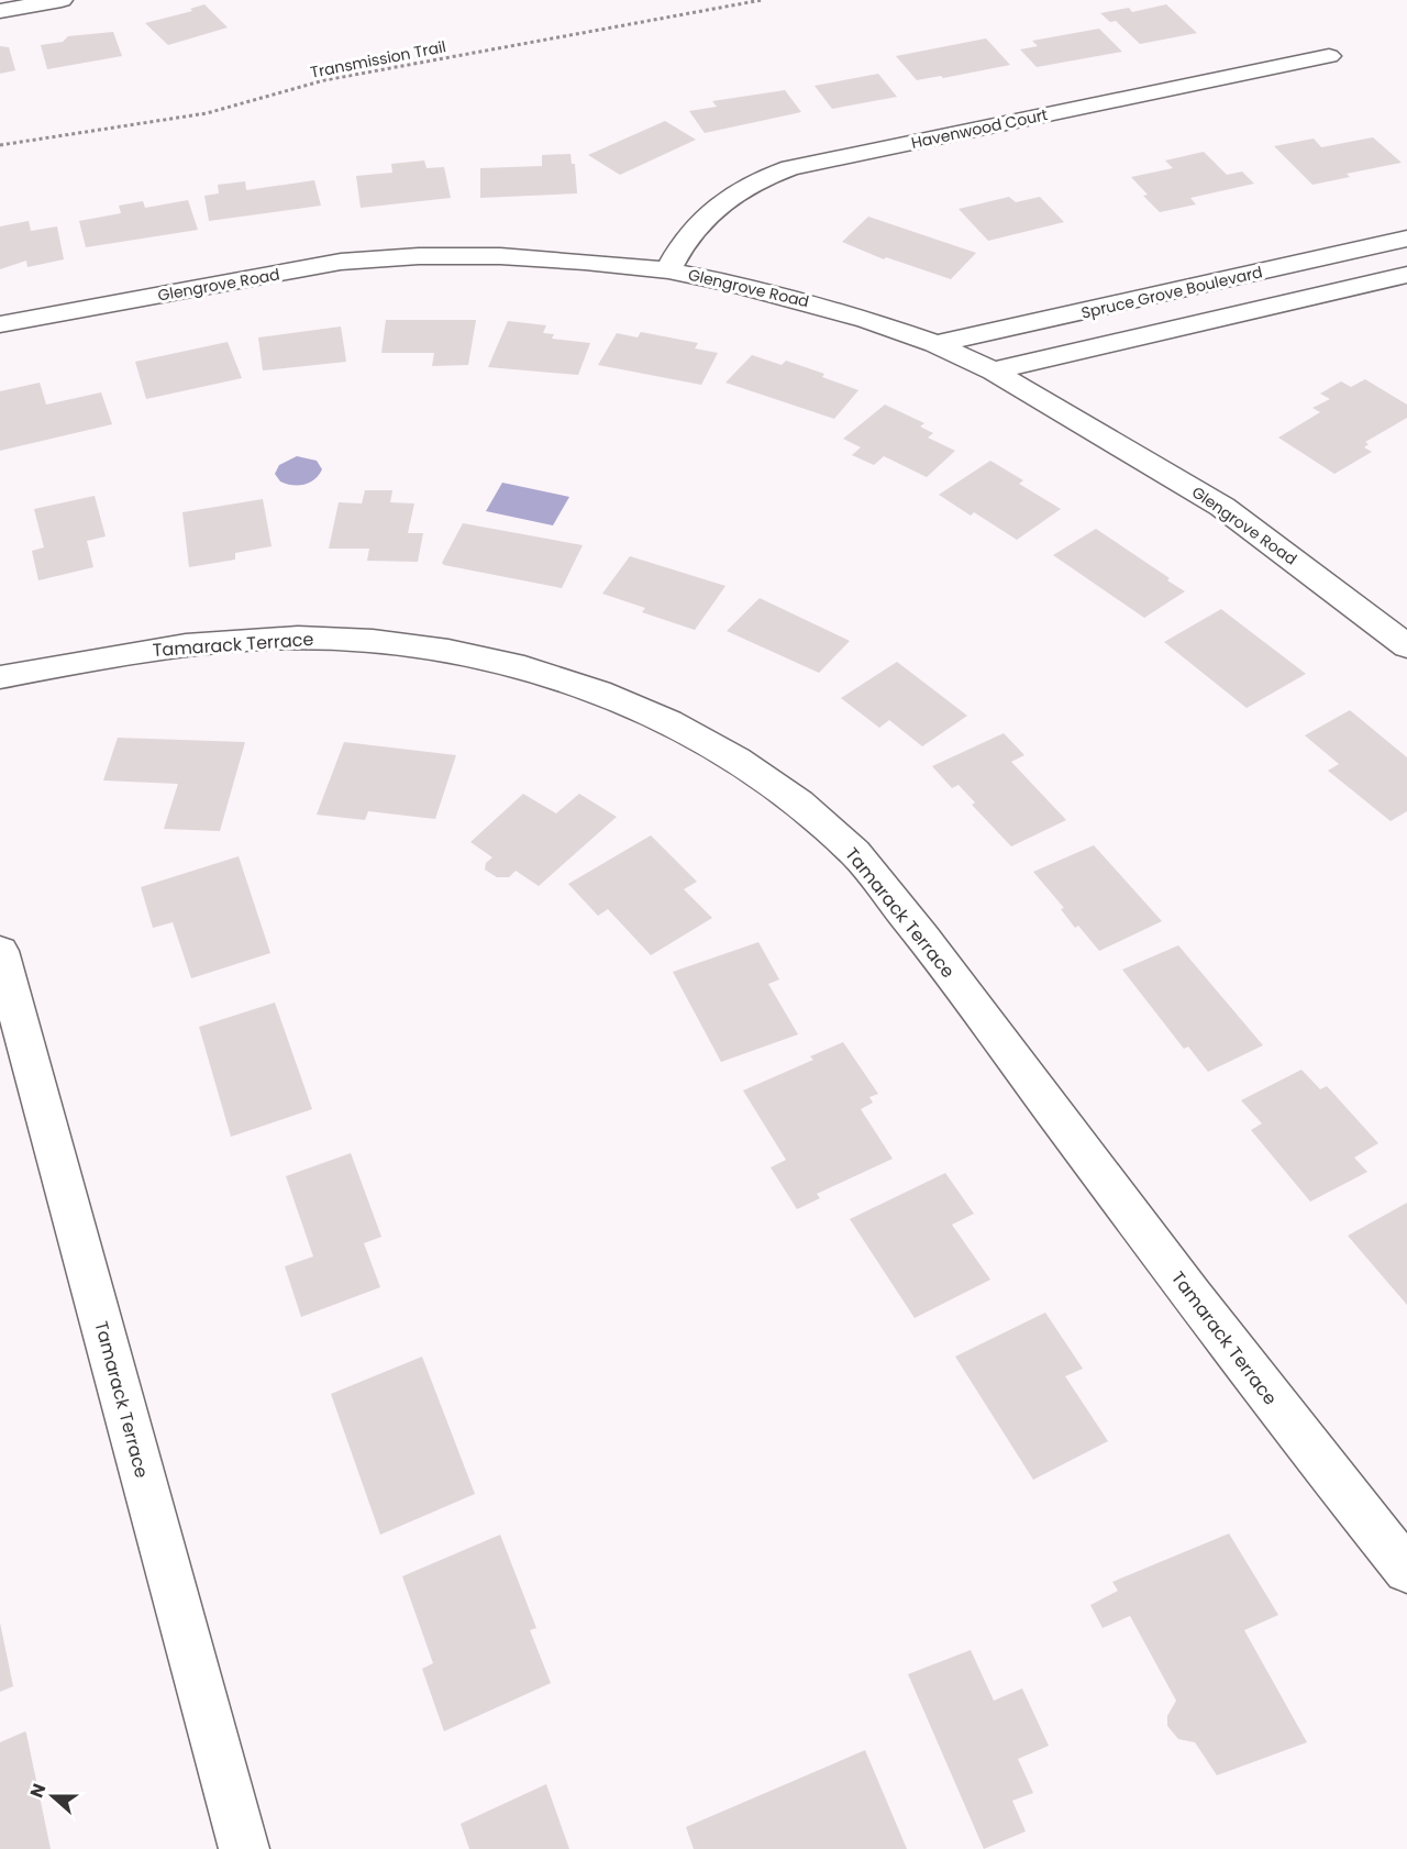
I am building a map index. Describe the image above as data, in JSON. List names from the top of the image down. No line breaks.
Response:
{"streets":{"street":["Havenwood Court","Glengrove Road","Spruce Grove Boulevard","Tamarack Terrace"],"path":["Transmission Trail"]},"crossings":[["Havenwood Court","Glengrove Road"],["Glengrove Road","Spruce Grove Boulevard"]],"north":"left"}
